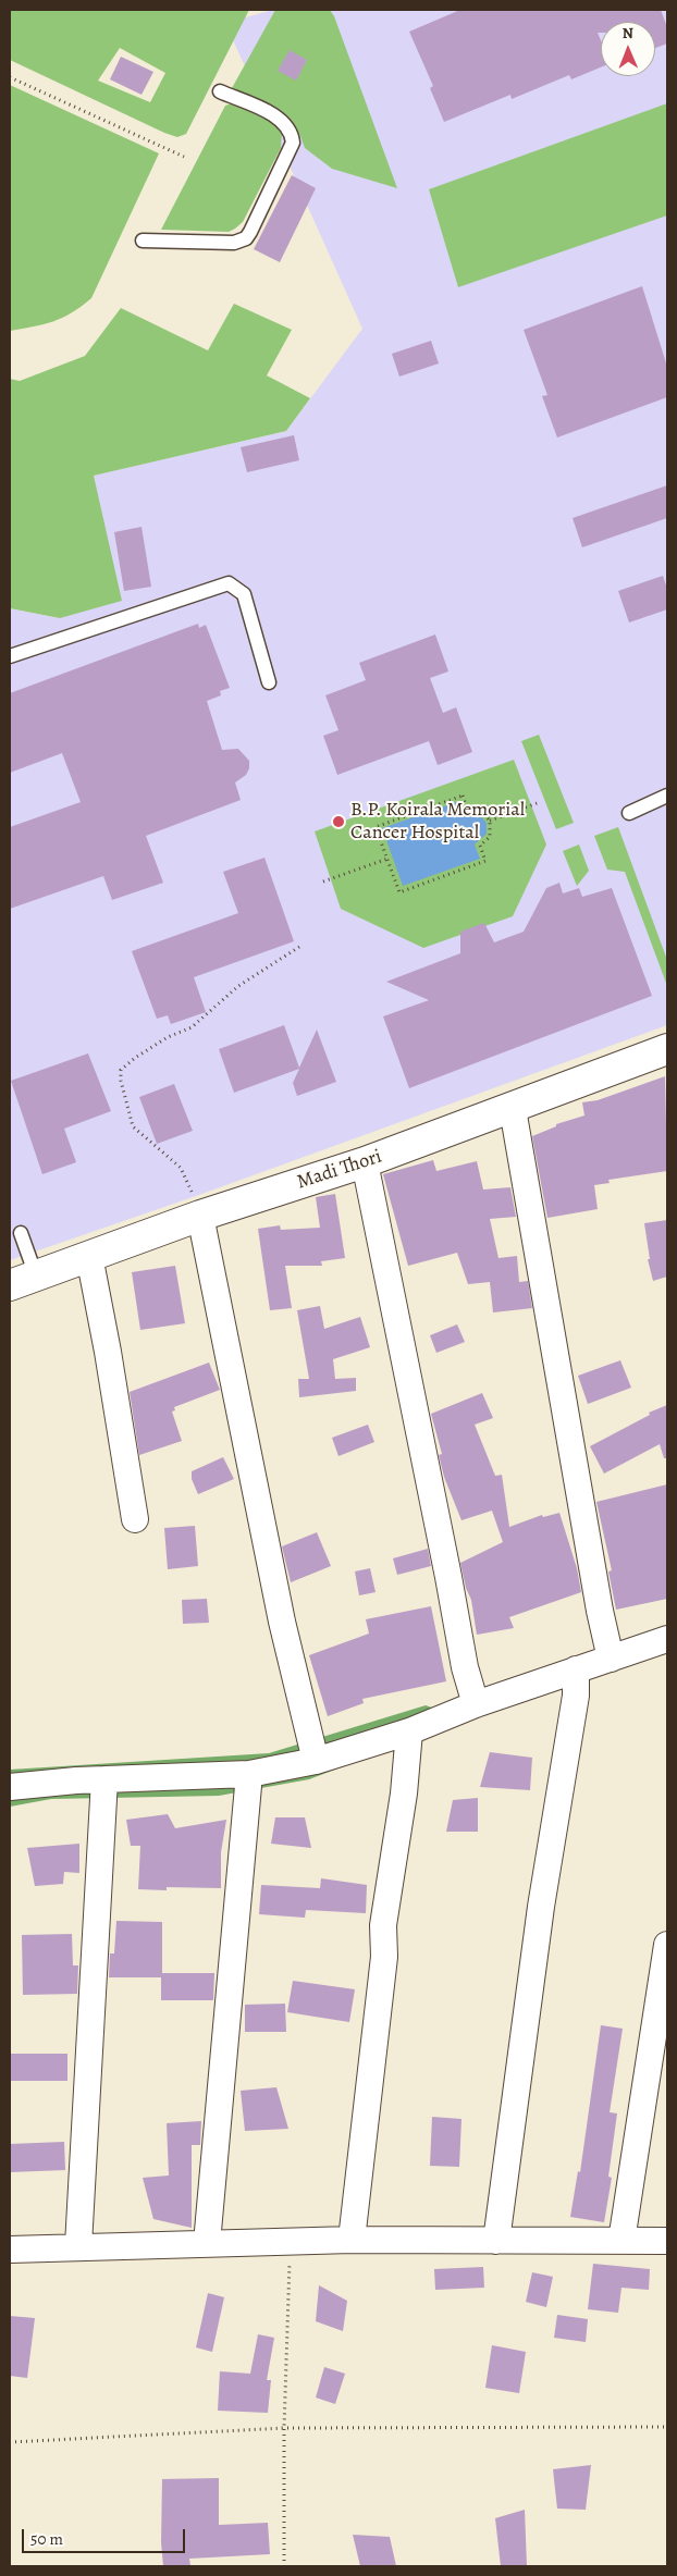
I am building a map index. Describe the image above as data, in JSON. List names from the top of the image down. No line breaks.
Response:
{"streets":{"main road":["Madi Thori"]},"places":["B.P. Koirala Memorial Cancer Hospital"],"scale_bar":"50 m","north":"top"}
